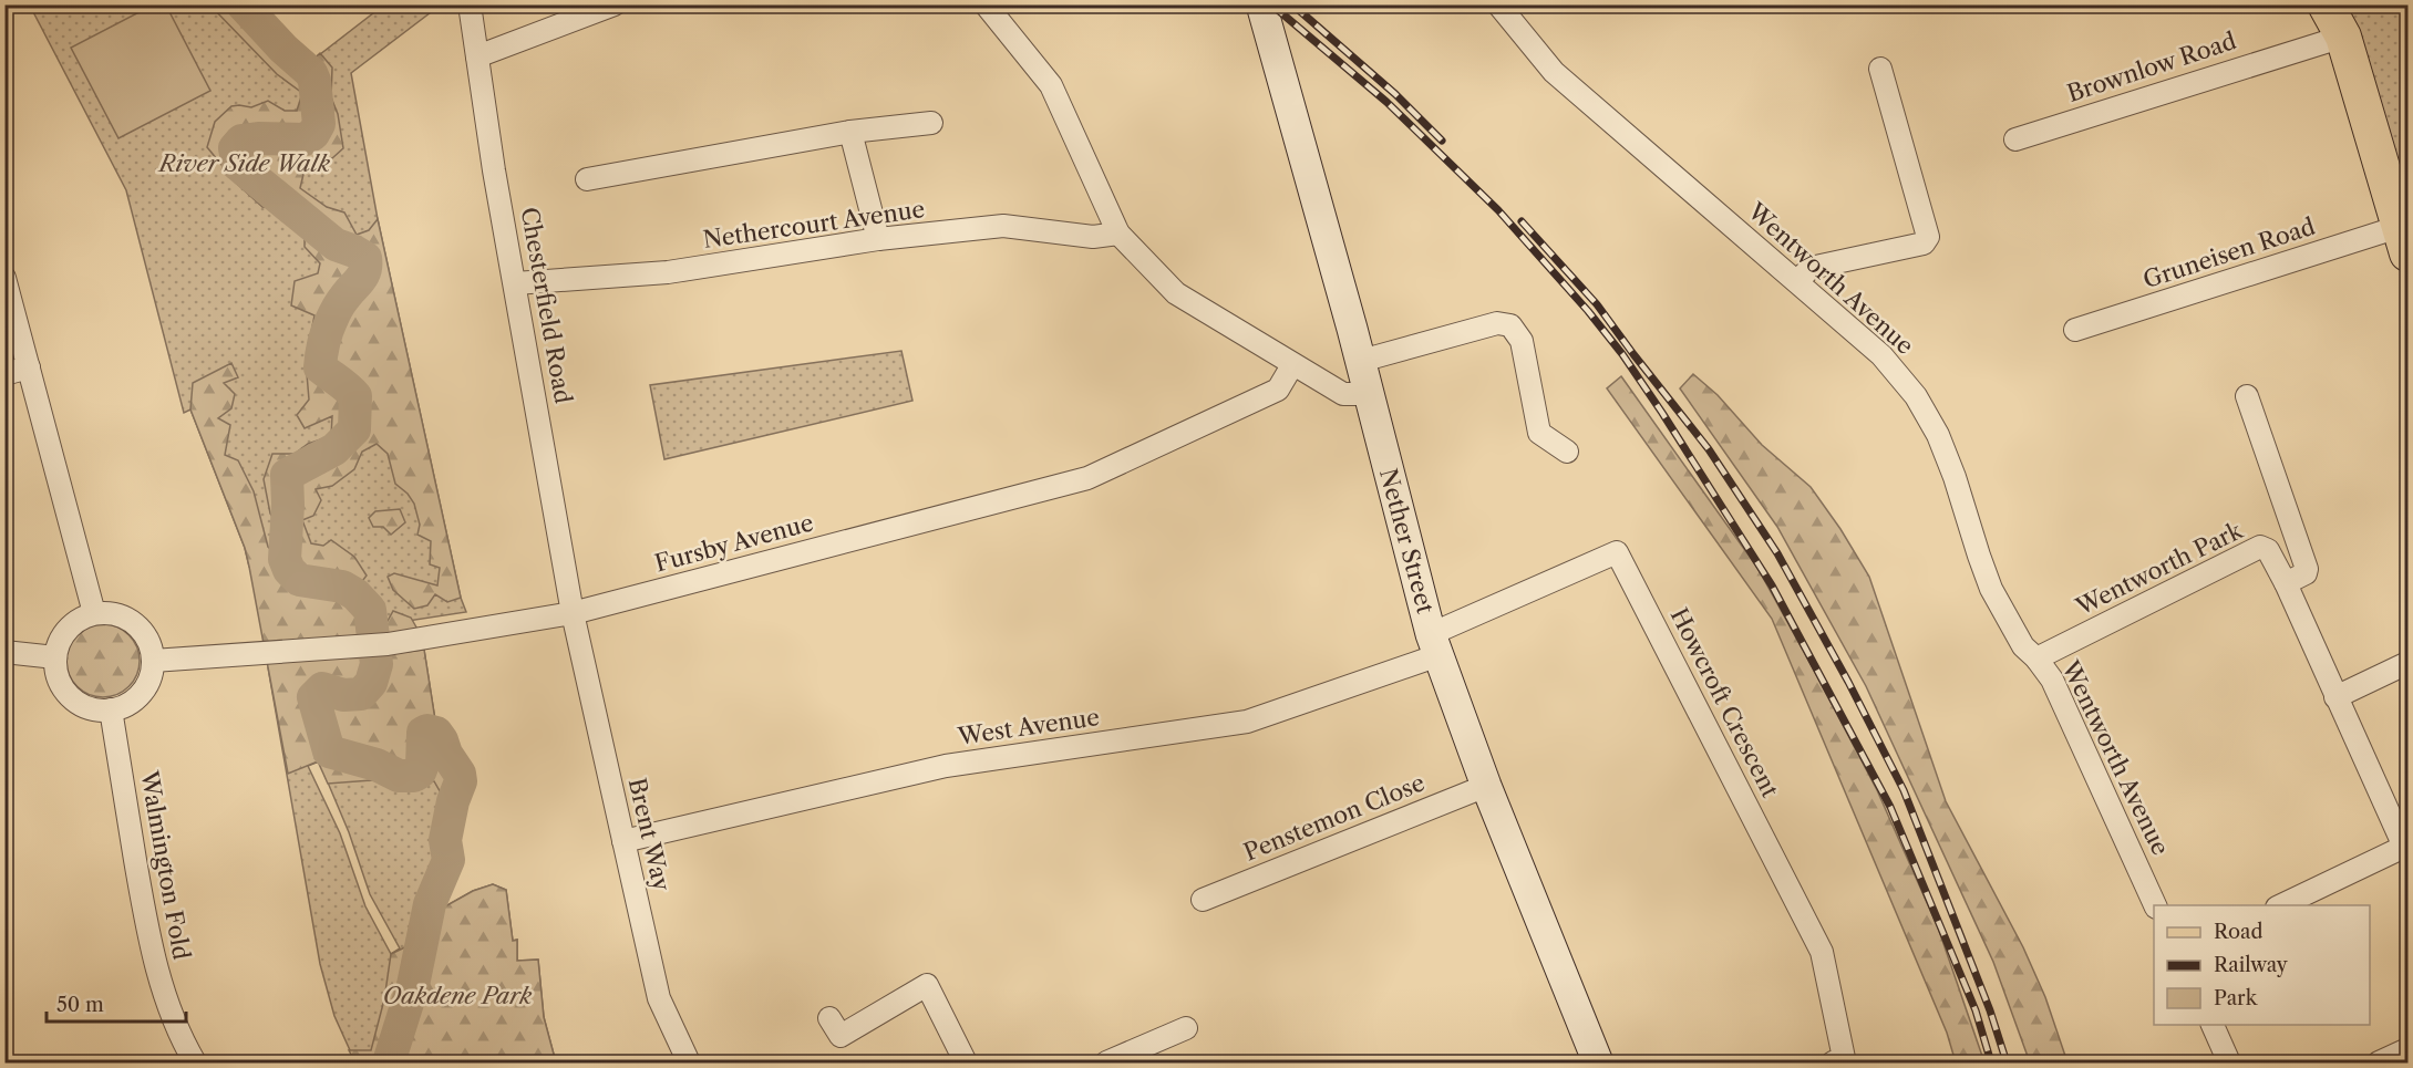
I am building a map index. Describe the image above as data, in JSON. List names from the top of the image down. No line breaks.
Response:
{"streets":{"street":["Brownlow Road","Nethercourt Avenue","Gruneisen Road","Wentworth Avenue","Chesterfield Road","Nether Street","Fursby Avenue","Wentworth Park","Howcroft Crescent","West Avenue","Penstemon Close","Brent Way","Walmington Fold"]},"crossings":[["Nethercourt Avenue","Chesterfield Road"],["Wentworth Avenue","Wentworth Park"],["Chesterfield Road","Fursby Avenue"],["Chesterfield Road","Brent Way"],["Nether Street","Howcroft Crescent"],["Nether Street","West Avenue"],["Nether Street","Penstemon Close"],["Fursby Avenue","Brent Way"],["Fursby Avenue","Walmington Fold"],["Howcroft Crescent","West Avenue"],["West Avenue","Brent Way"]],"parks":["River Side Walk","Oakdene Park"],"legend":["Road","Railway","Park"],"scale_bar":"50 m"}
